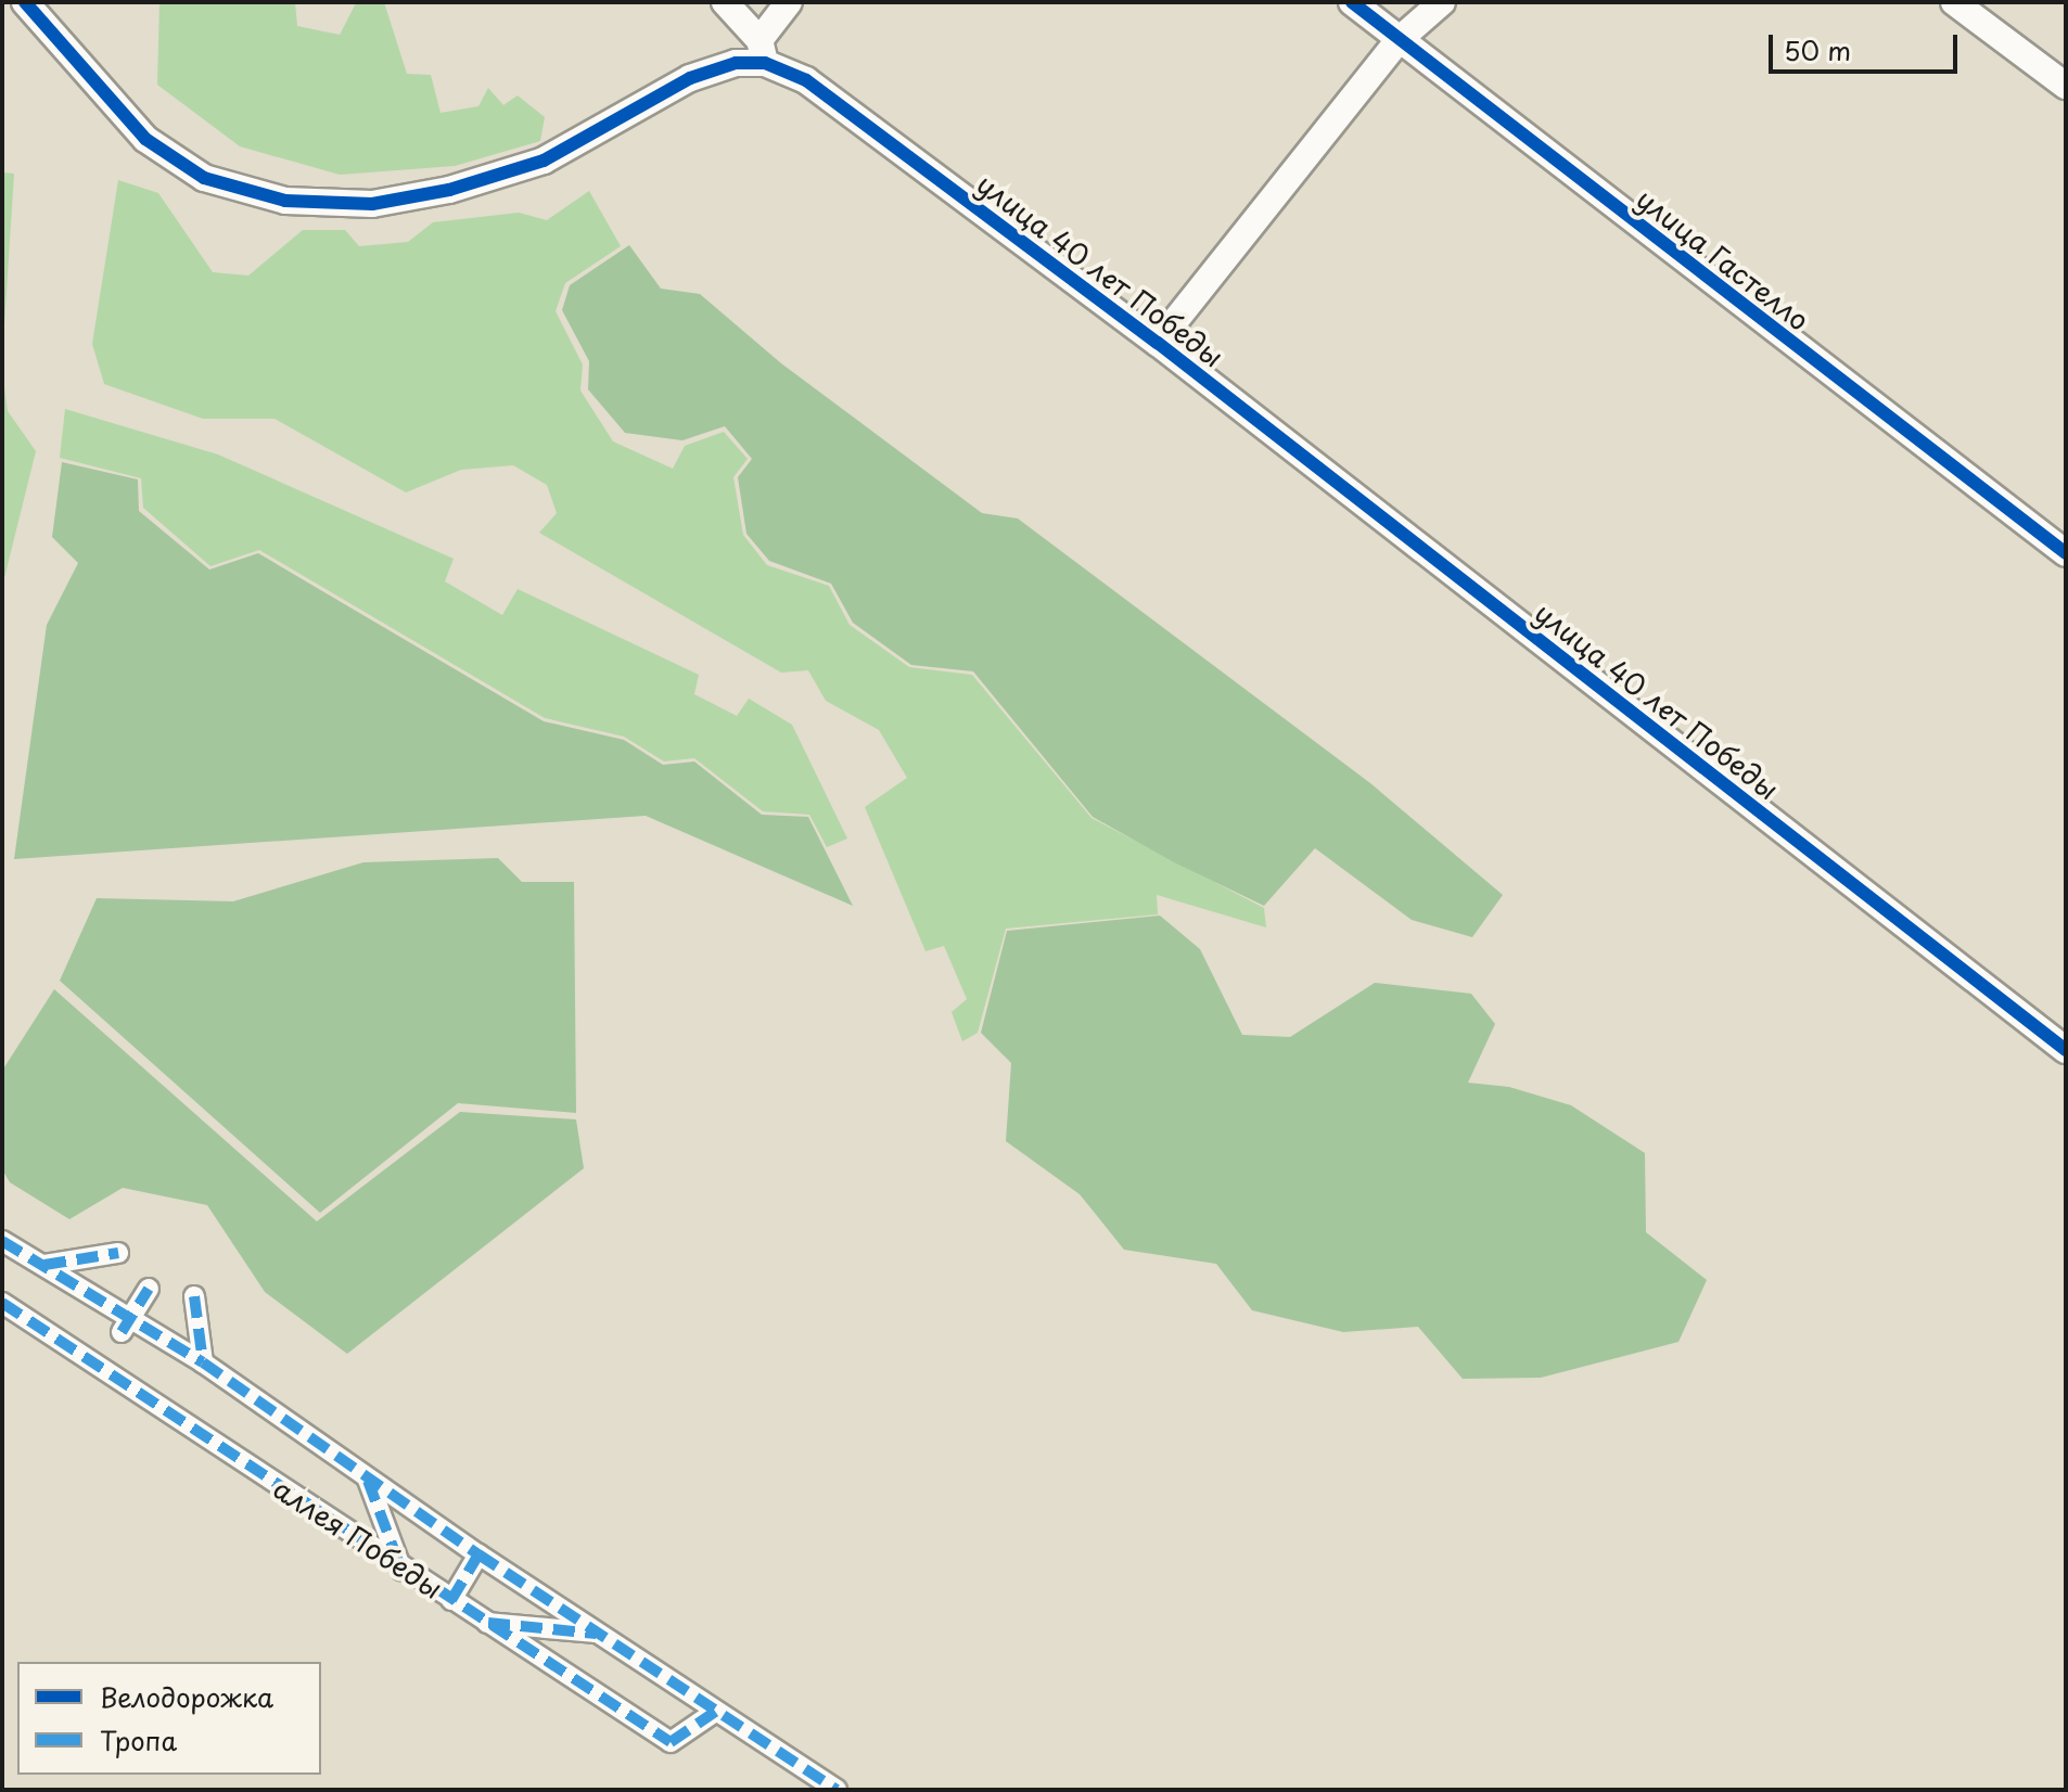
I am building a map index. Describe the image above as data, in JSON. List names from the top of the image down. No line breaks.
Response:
{"streets":{"street":["улица Гастелло","улица 40 лет Победы","аллея Победы"]},"legend":["Велодорожка","Тропа"],"scale_bar":"50 m"}
